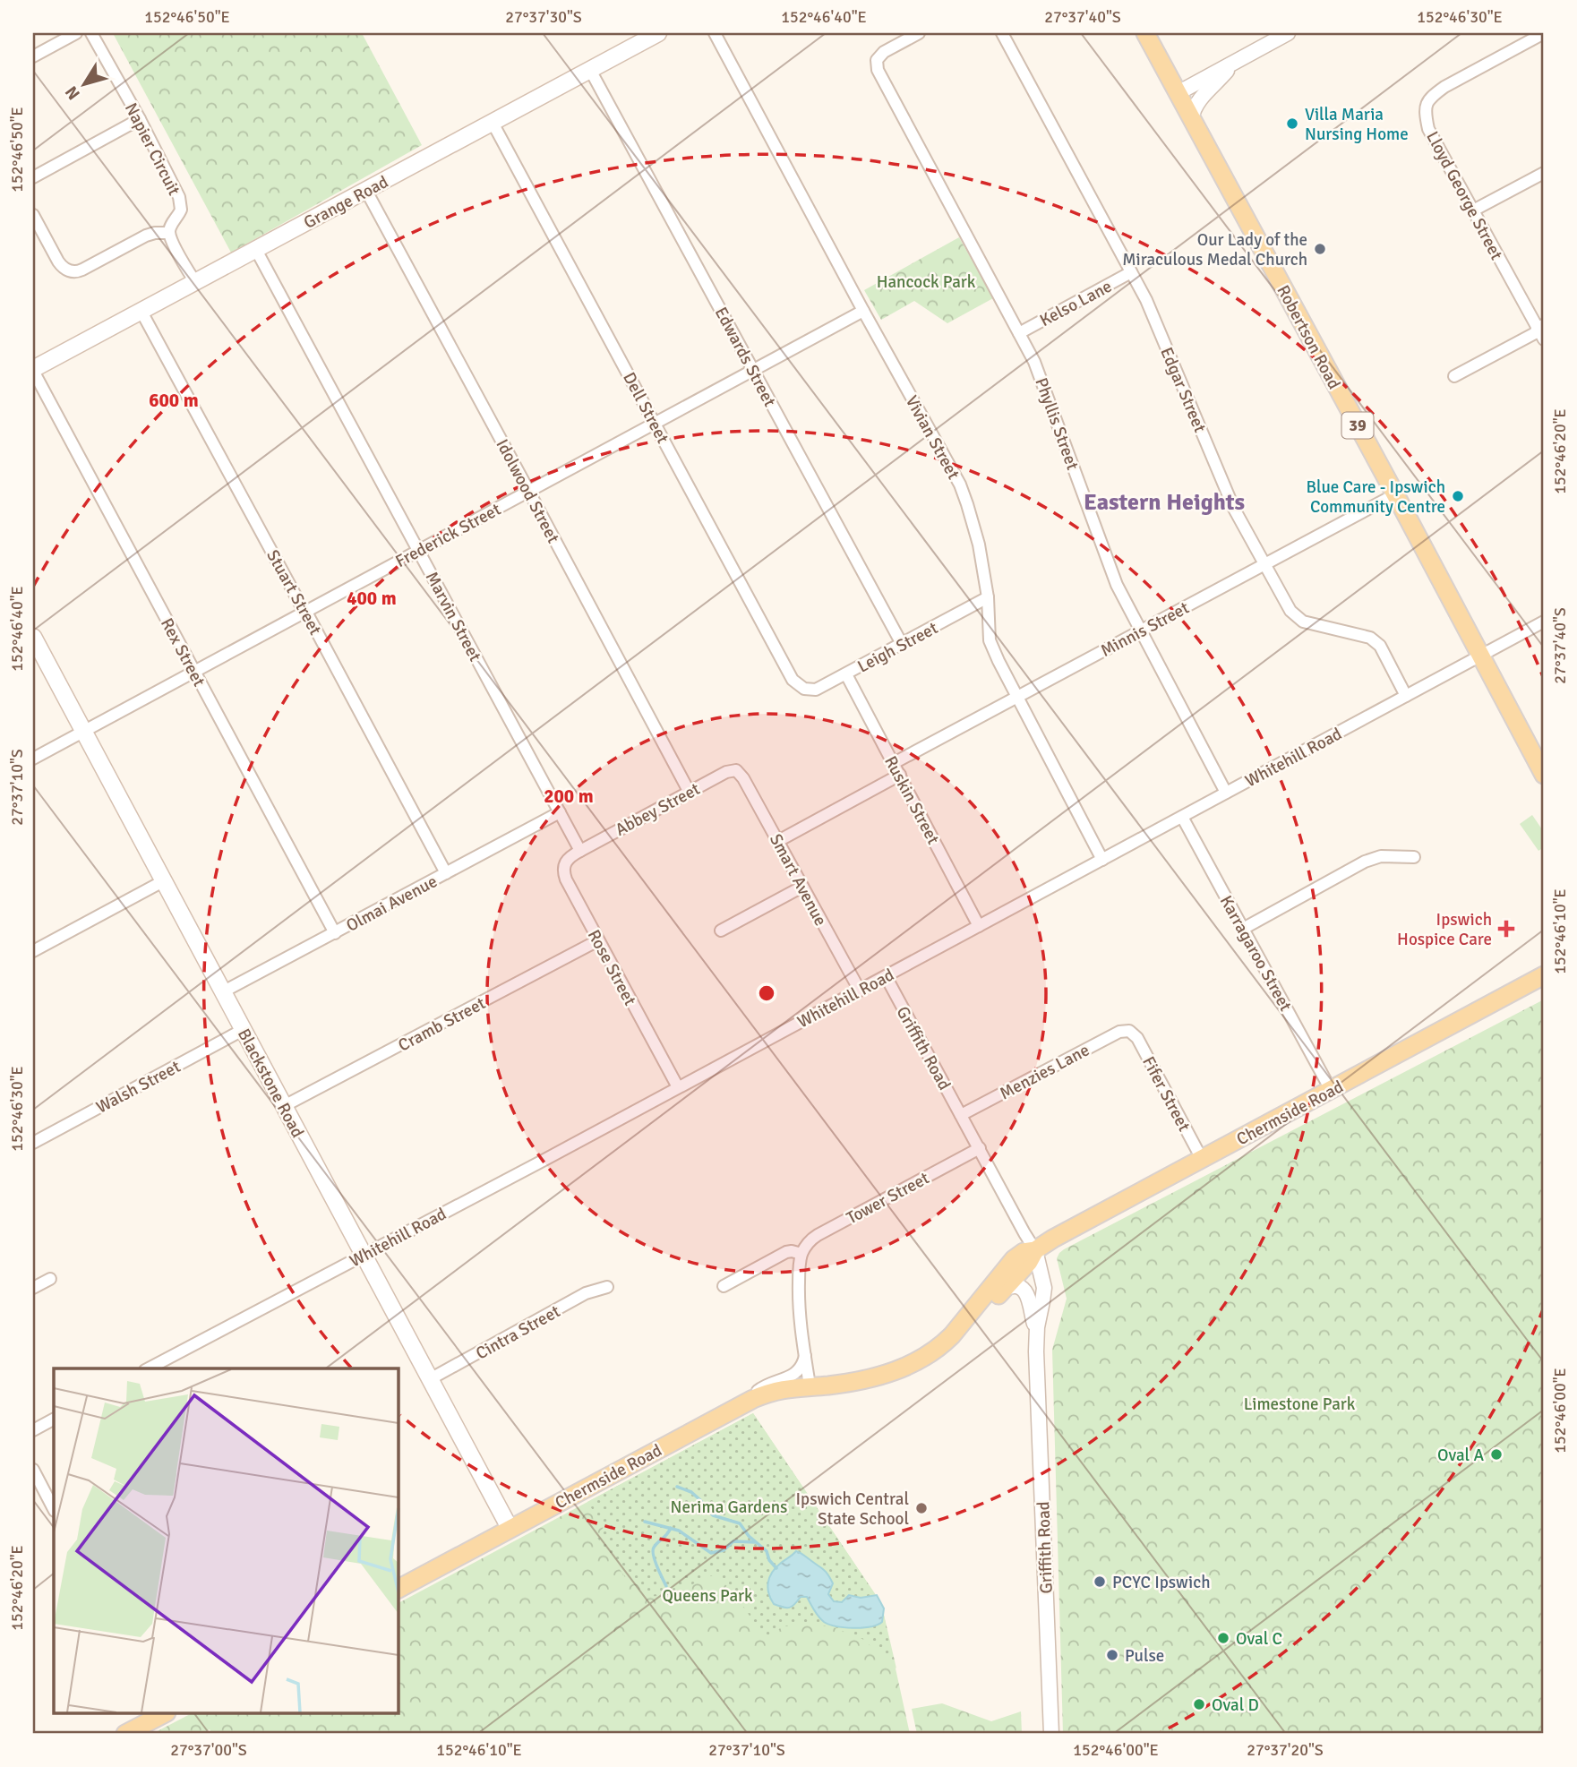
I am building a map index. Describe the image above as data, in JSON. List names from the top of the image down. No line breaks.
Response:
{"streets":{"main road":["Grange Road","Robertson Road","39","Blackstone Road","Chermside Road"],"street":["Napier Circuit","Lloyd George Street","Kelso Lane","Edwards Street","Edgar Street","Dell Street","Phyllis Street","Vivian Street","Idolwood Street","Frederick Street","Stuart Street","Marvin Street","Minnis Street","Leigh Street","Rex Street","Whitehill Road","Ruskin Street","Abbey Street","Smart Avenue","Olmai Avenue","Karragaroo Street","Rose Street","Cramb Street","Griffith Road","Menzies Lane","Walsh Street","Fifer Street","Tower Street","Cintra Street"]},"crossings":[["Grange Road","Edwards Street"],["Grange Road","Dell Street"],["Grange Road","Idolwood Street"],["Grange Road","Stuart Street"],["Grange Road","Marvin Street"],["Grange Road","Rex Street"],["Kelso Lane","Edgar Street"],["Kelso Lane","Phyllis Street"],["Robertson Road","Minnis Street"],["Robertson Road","Whitehill Road"],["Edwards Street","Frederick Street"],["Edwards Street","Leigh Street"],["Edgar Street","Minnis Street"],["Edgar Street","Whitehill Road"],["Dell Street","Frederick Street"],["Dell Street","Leigh Street"],["Phyllis Street","Minnis Street"],["Phyllis Street","Whitehill Road"],["Vivian Street","Frederick Street"],["Vivian Street","Minnis Street"],["Vivian Street","Leigh Street"],["Vivian Street","Whitehill Road"],["Idolwood Street","Frederick Street"],["Idolwood Street","Abbey Street"],["Frederick Street","Stuart Street"],["Frederick Street","Marvin Street"],["Frederick Street","Rex Street"],["Frederick Street","Blackstone Road"],["Stuart Street","Olmai Avenue"],["Marvin Street","Abbey Street"],["Marvin Street","Olmai Avenue"],["Marvin Street","Rose Street"],["Minnis Street","Ruskin Street"],["Leigh Street","Ruskin Street"],["Rex Street","Olmai Avenue"],["Whitehill Road","Ruskin Street"],["Whitehill Road","Smart Avenue"],["Whitehill Road","Karragaroo Street"],["Whitehill Road","Rose Street"],["Whitehill Road","Griffith Road"],["Whitehill Road","Blackstone Road"],["Abbey Street","Smart Avenue"],["Abbey Street","Rose Street"],["Olmai Avenue","Blackstone Road"],["Karragaroo Street","Chermside Road"],["Rose Street","Cramb Street"],["Cramb Street","Blackstone Road"],["Griffith Road","Menzies Lane"],["Griffith Road","Chermside Road"],["Griffith Road","Tower Street"],["Menzies Lane","Fifer Street"],["Blackstone Road","Walsh Street"],["Blackstone Road","Chermside Road"],["Blackstone Road","Cintra Street"],["Fifer Street","Chermside Road"]],"districts":["Eastern Heights"],"parks":["Hancock Park","Limestone Park","Nerima Gardens","Queens Park"],"places":{"other":["Villa Maria Nursing Home","Our Lady of the Miraculous Medal Church","Blue Care - Ipswich Community Centre","Oval A","Ipswich Central State School","PCYC Ipswich","Oval C","Pulse","Oval D"],"health":["Ipswich Hospice Care"]},"north":"bottom left","coordinates":["152°46'50\"E","27°37'30\"S","152°46'40\"E","27°37'40\"S","152°46'30\"E","152°46'20\"E","27°37'10\"S","152°46'10\"E","152°46'00\"E","27°37'00\"S","27°37'20\"S"],"rings":["600 m","400 m","200 m"]}
